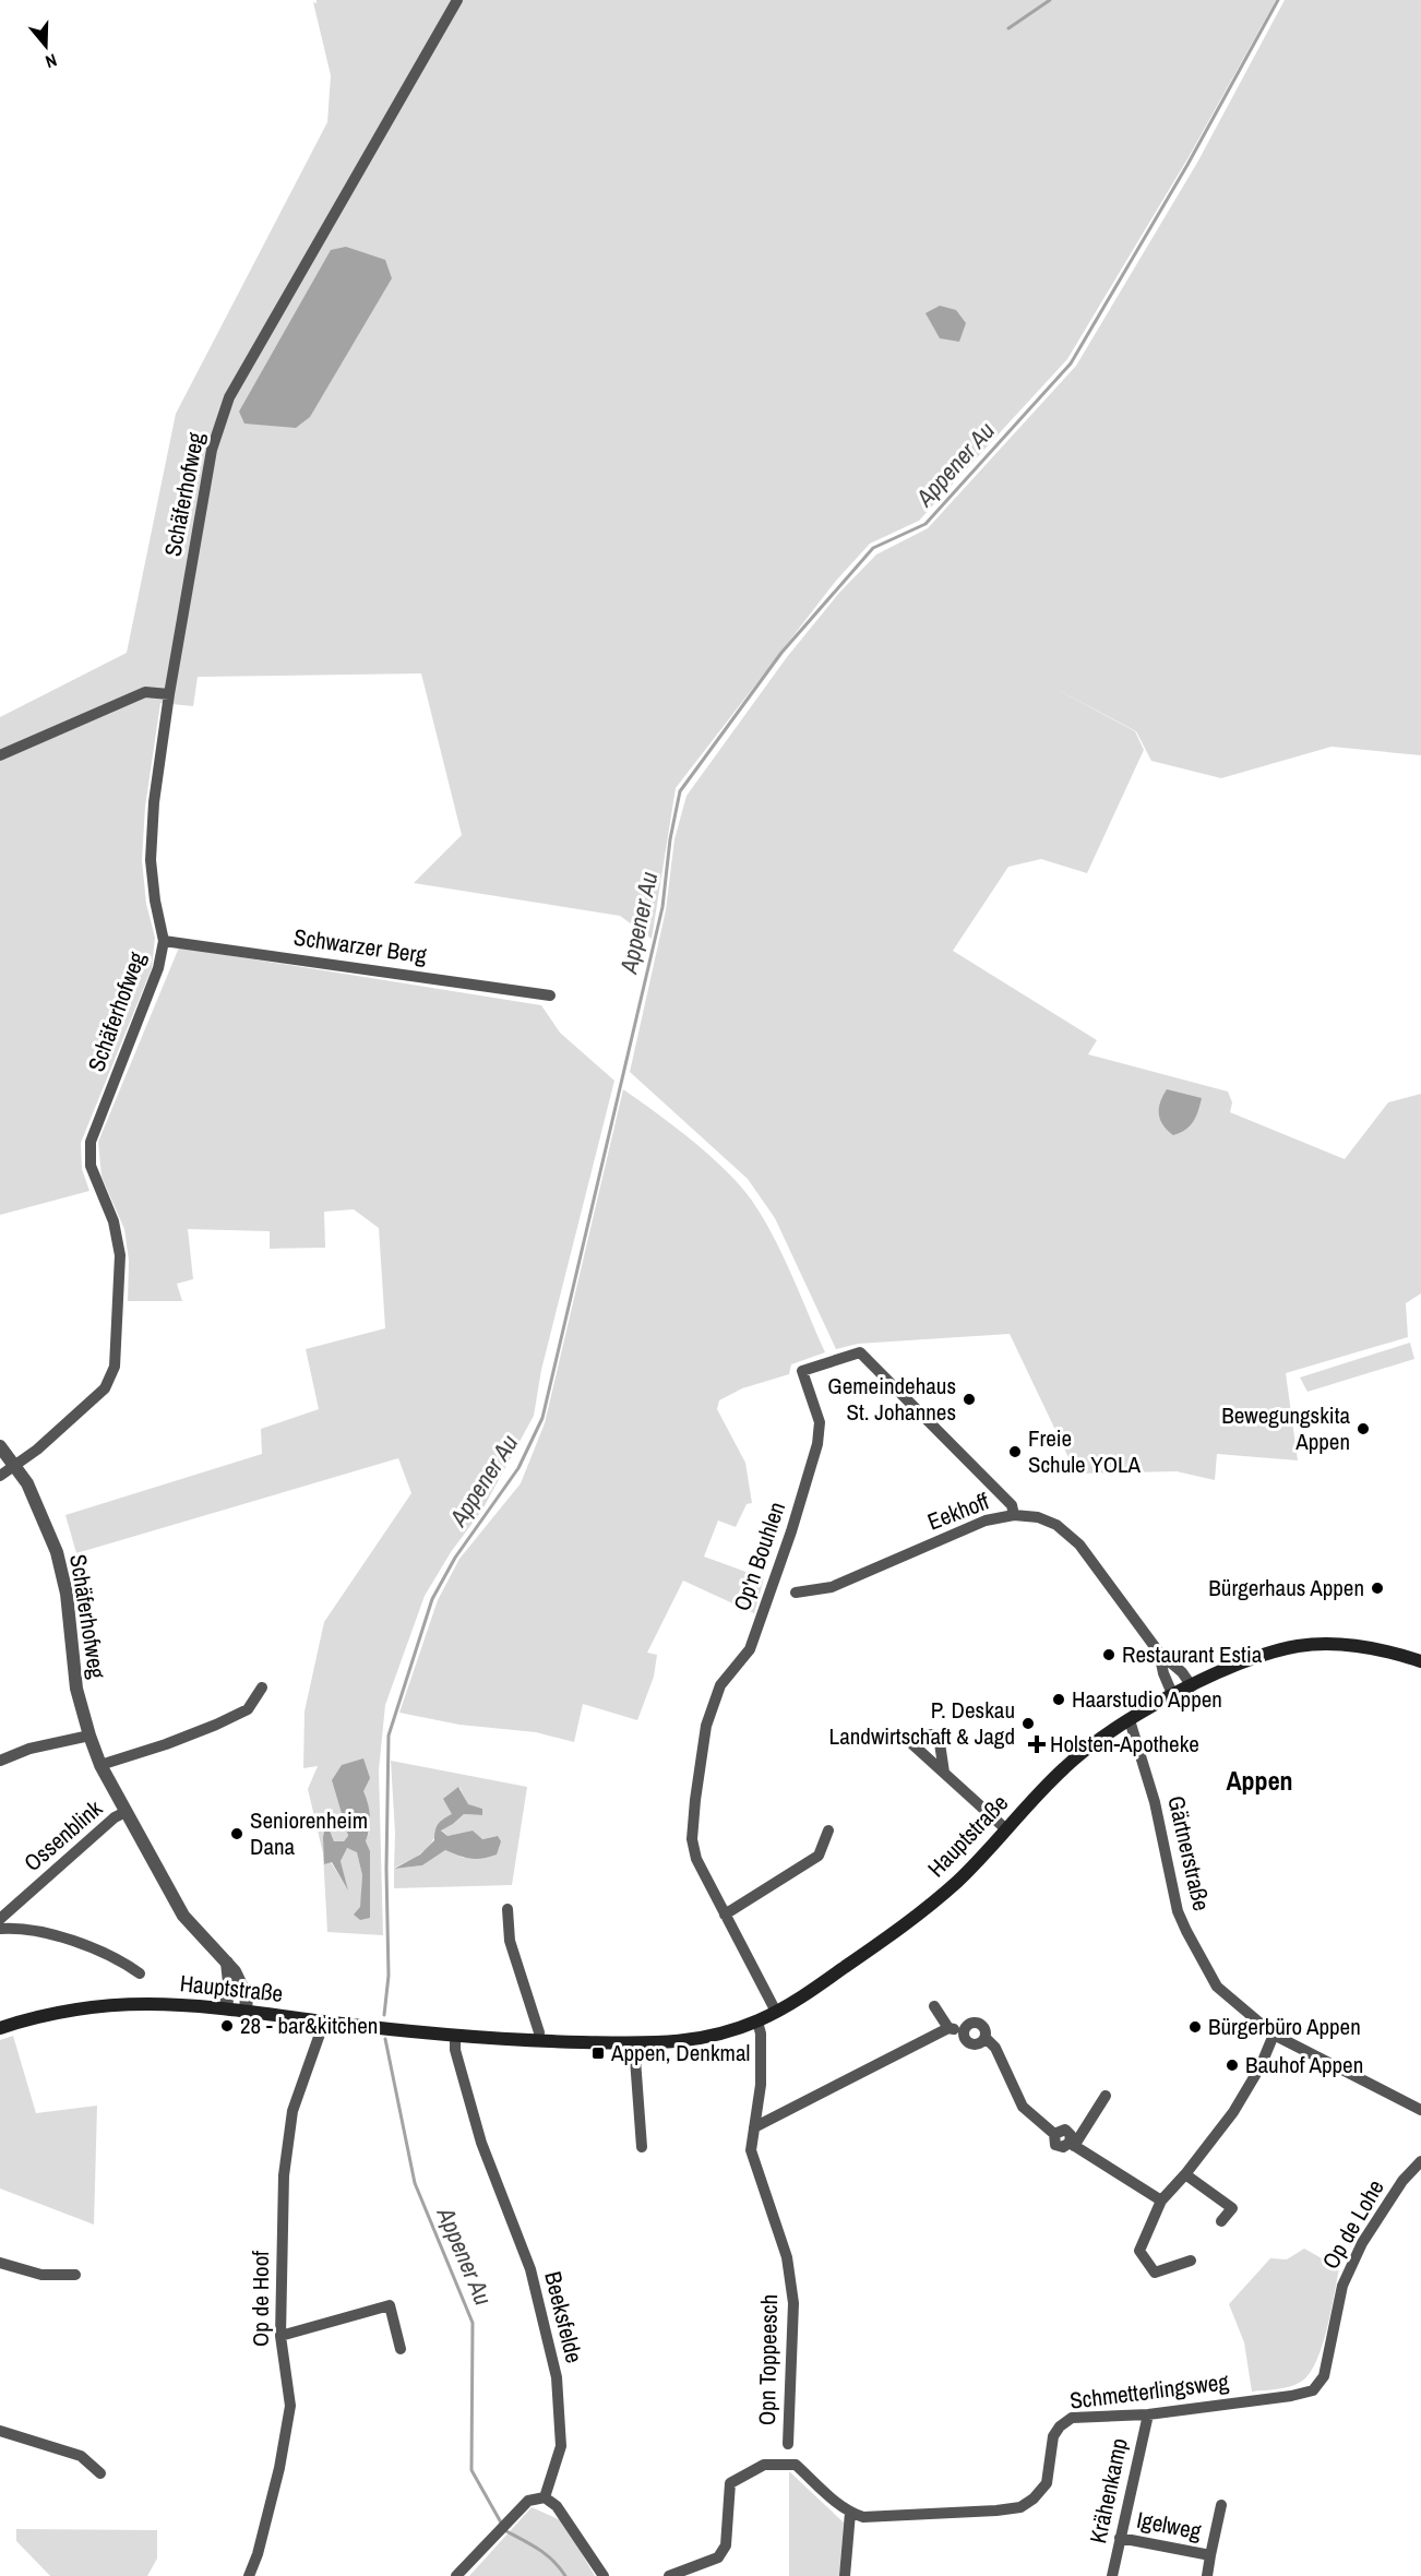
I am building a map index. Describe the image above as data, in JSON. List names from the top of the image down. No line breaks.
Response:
{"streets":{"main road":["Hauptstraße"],"street":["Schäferhofweg","Schwarzer Berg","Eekhoff","Op'n Bouhlen","Ossenblink","Gärtnerstraße","Op de Lohe","Op de Hoof","Beeksfelde","Opn Toppeesch","Schmetterlingsweg","Krähenkamp","Igelweg"]},"crossings":[["Schäferhofweg","Schwarzer Berg"],["Schäferhofweg","Ossenblink"],["Schäferhofweg","Hauptstraße"],["Eekhoff","Op'n Bouhlen"],["Eekhoff","Hauptstraße"],["Op'n Bouhlen","Hauptstraße"],["Hauptstraße","Gärtnerstraße"],["Hauptstraße","Op de Hoof"],["Hauptstraße","Beeksfelde"],["Hauptstraße","Opn Toppeesch"],["Op de Lohe","Schmetterlingsweg"],["Schmetterlingsweg","Krähenkamp"],["Krähenkamp","Igelweg"]],"districts":["Appen"],"water":["Appener Au"],"places":{"other":["Gemeindehaus St. Johannes","Bewegungskita Appen","Freie Schule YOLA","Bürgerhaus Appen","Restaurant Estia","Haarstudio Appen","P. Deskau Landwirtschaft & Jagd","Seniorenheim Dana","28 - bar&kitchen","Bürgerbüro Appen","Bauhof Appen"],"health":["Holsten-Apotheke"],"transit":["Appen, Denkmal"]},"north":"bottom"}
